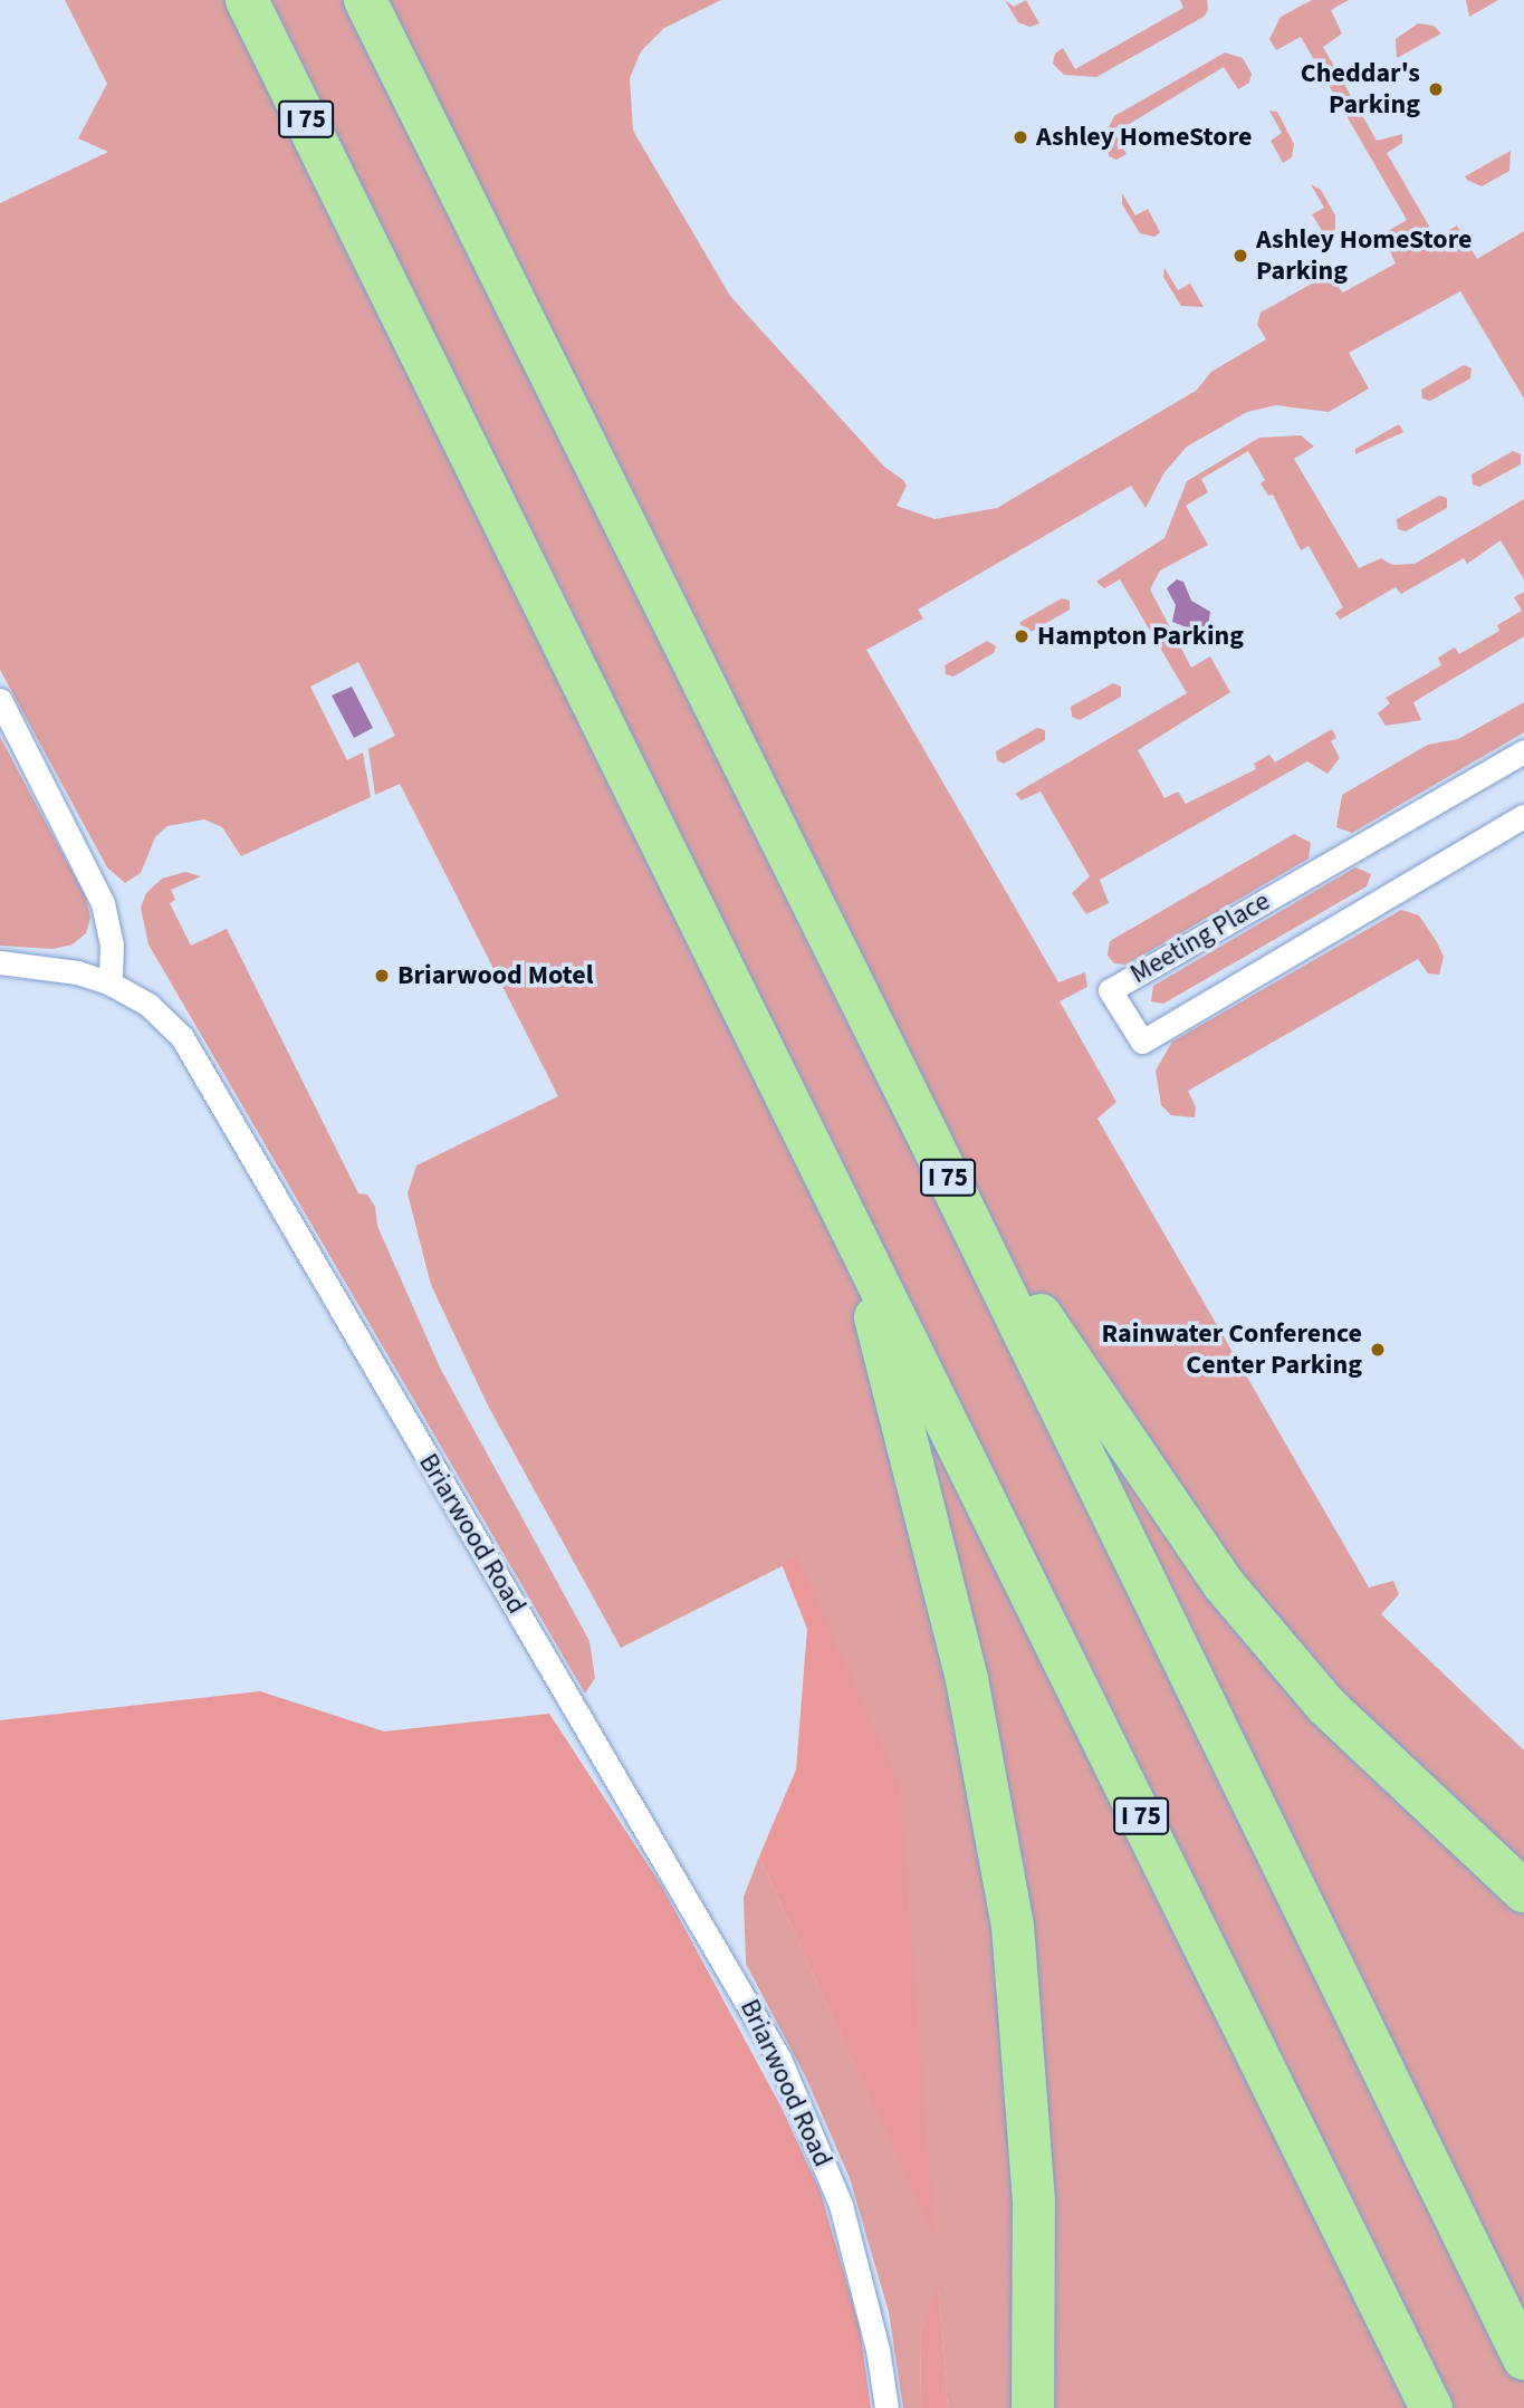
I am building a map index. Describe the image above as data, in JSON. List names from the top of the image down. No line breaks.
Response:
{"streets":{"highway":["I 75"],"street":["Meeting Place","Briarwood Road"]},"places":["Cheddar's Parking","Ashley HomeStore","Ashley HomeStore Parking","Hampton Parking","Briarwood Motel","Rainwater Conference Center Parking"]}
